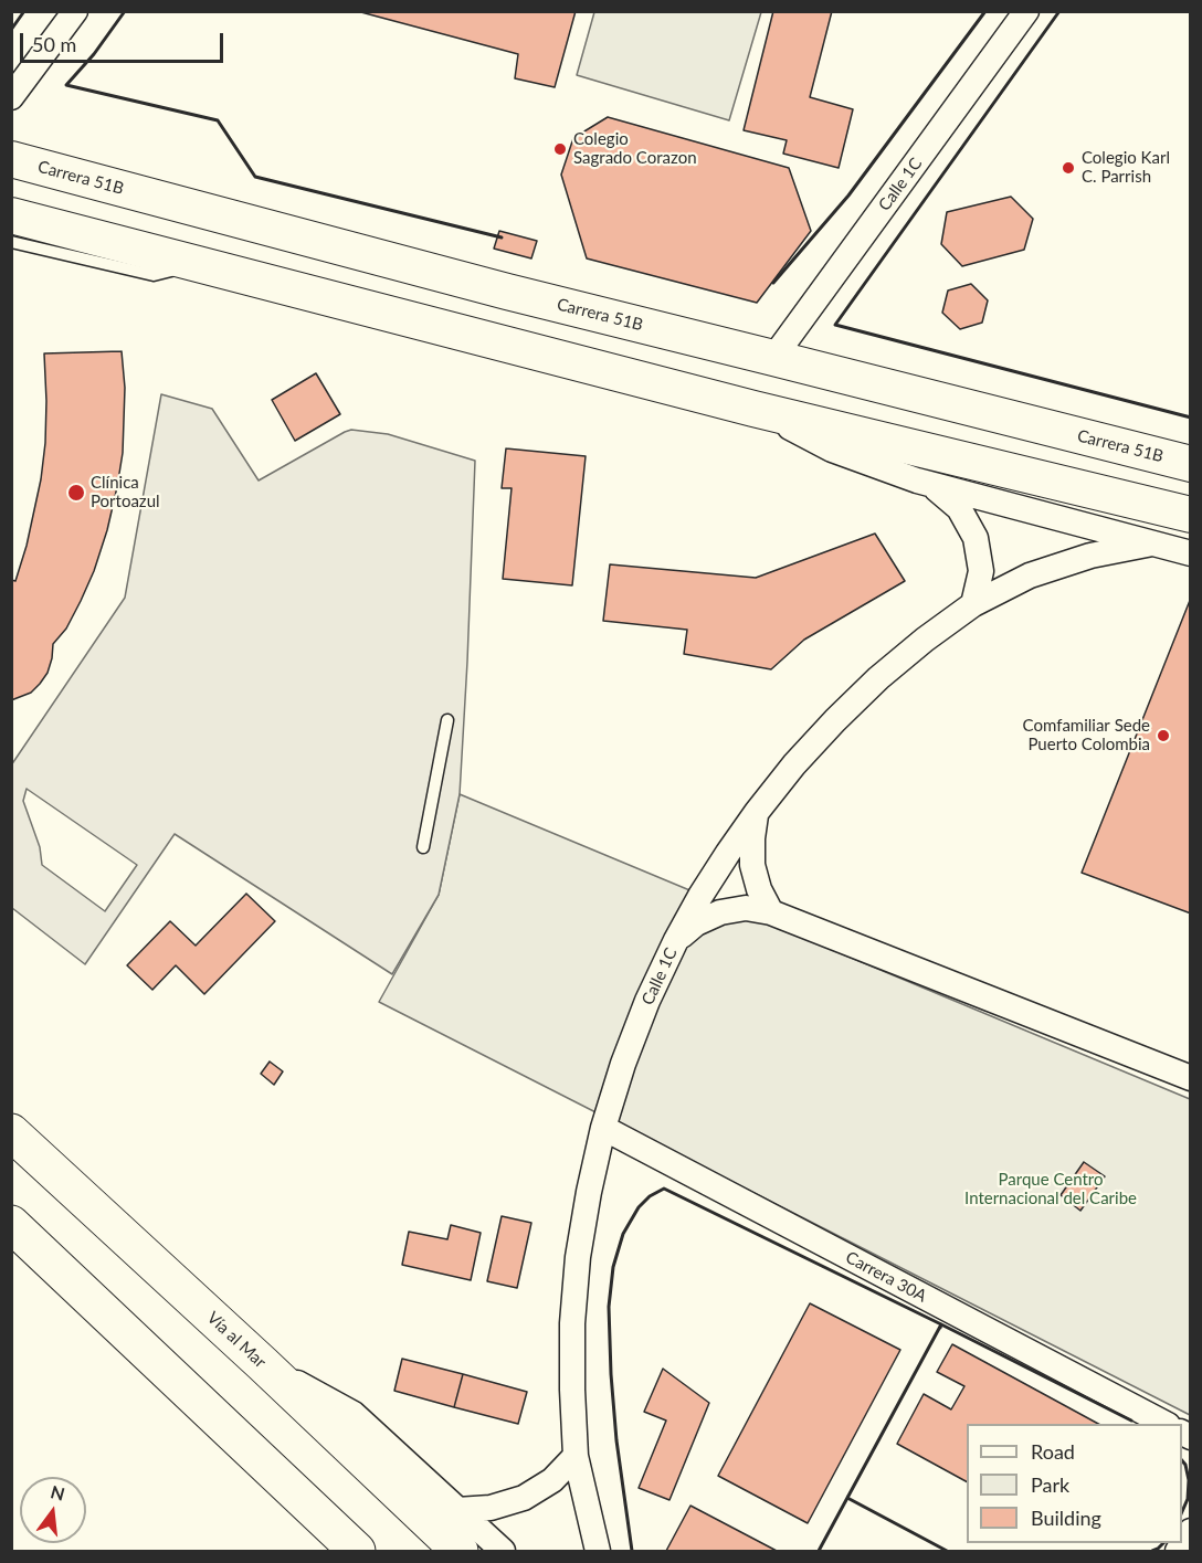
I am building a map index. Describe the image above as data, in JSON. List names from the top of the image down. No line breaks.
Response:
{"streets":{"highway":["Vía al Mar"],"main road":["Carrera 51B"],"street":["Calle 1C","Carrera 30A"]},"crossings":[["Carrera 51B","Calle 1C"],["Calle 1C","Carrera 30A"]],"parks":["Parque Centro Internacional del Caribe"],"places":["Colegio Sagrado Corazon","Colegio Karl C. Parrish","Clínica Portoazul","Comfamiliar Sede Puerto Colombia"],"legend":["Road","Park","Building"],"scale_bar":"50 m","north":"top"}
